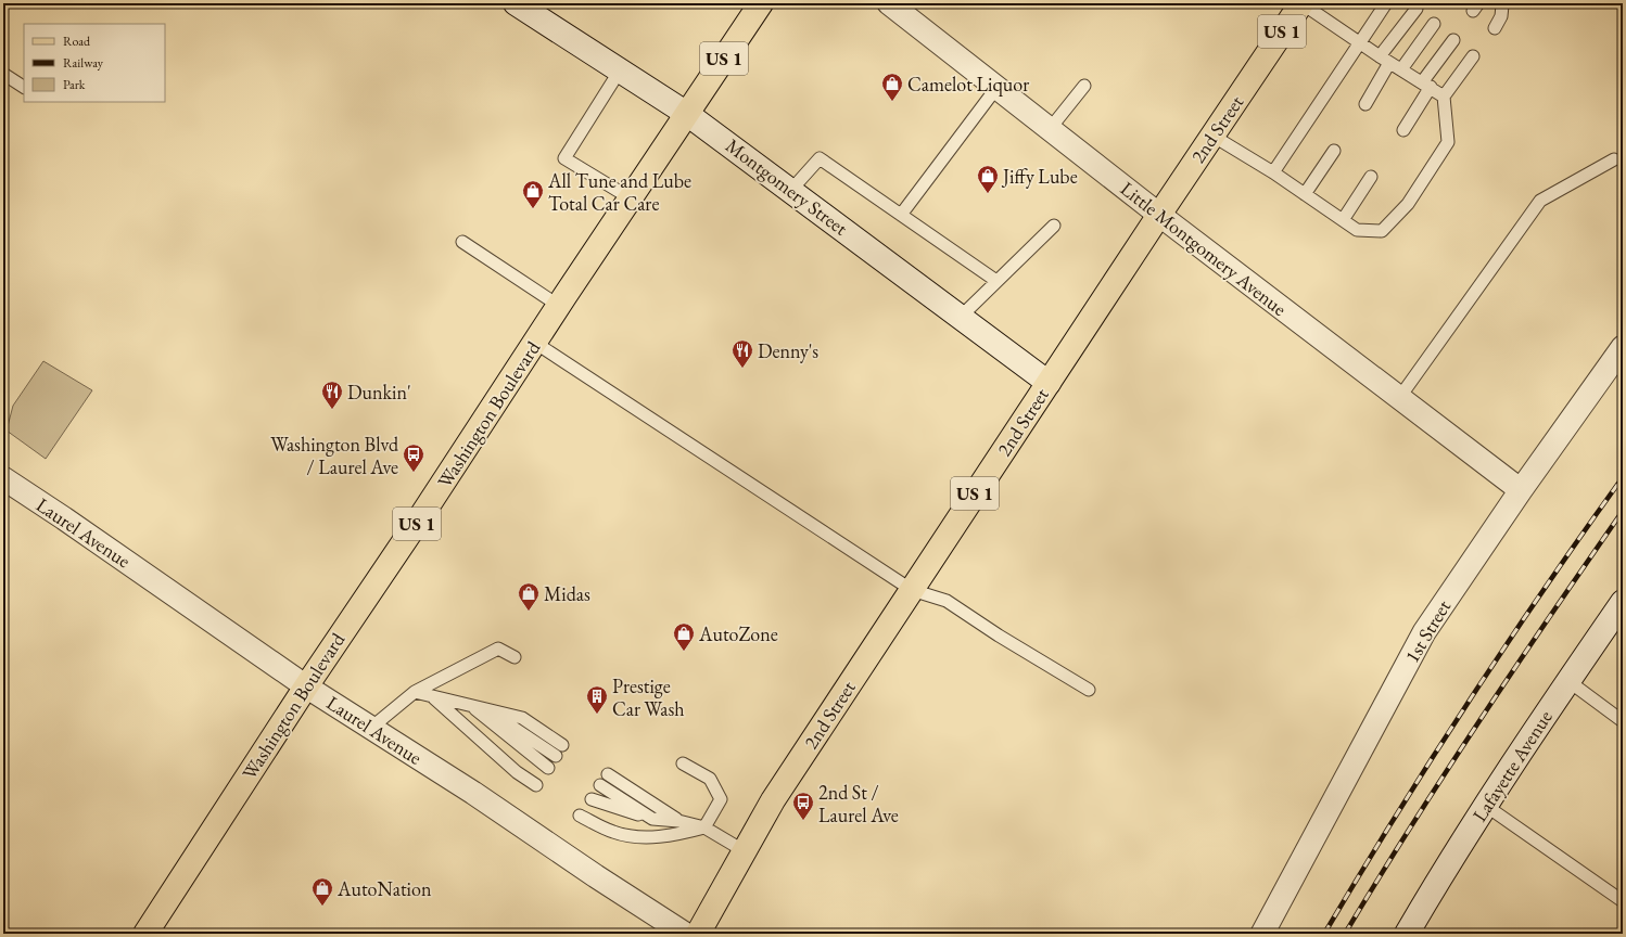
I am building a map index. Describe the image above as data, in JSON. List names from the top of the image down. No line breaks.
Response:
{"streets":{"main road":["US 1","2nd Street","Washington Boulevard"],"street":["Montgomery Street","Little Montgomery Avenue","Laurel Avenue","1st Street","Lafayette Avenue"]},"crossings":[["2nd Street","Montgomery Street"],["2nd Street","Little Montgomery Avenue"],["Montgomery Street","Washington Boulevard"],["Little Montgomery Avenue","1st Street"],["Washington Boulevard","Laurel Avenue"]],"places":{"shop":["Camelot Liquor","Jiffy Lube","All Tune and Lube Total Car Care","Midas","AutoZone","AutoNation"],"restaurant":["Denny's","Dunkin'"],"bus stop":["Washington Blvd / Laurel Ave","2nd St / Laurel Ave"],"building":["Prestige Car Wash"]},"legend":["Road","Railway","Park"]}
